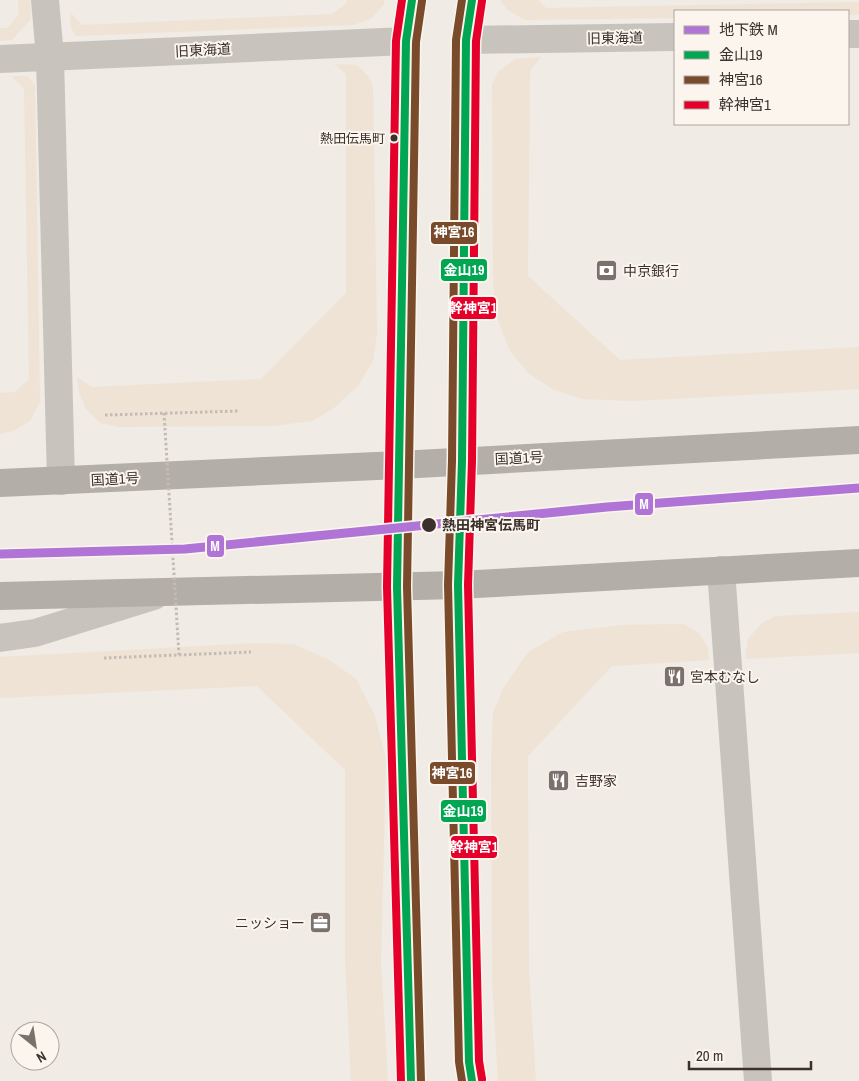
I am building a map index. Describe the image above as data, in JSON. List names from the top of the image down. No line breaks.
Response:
{"streets":{"highway":["国道1号"],"street":["旧東海道"]},"places":{"other":["熱田伝馬町","熱田神宮伝馬町"],"bank":["中京銀行"],"restaurant":["宮本むなし","吉野家"],"office":["ニッショー"]},"lines":["transit line 金山19","transit line 神宮16","transit line 幹神宮1","metro line M"],"legend":["地下鉄 M","金山19","神宮16","幹神宮1"],"scale_bar":"20 m","north":"bottom right"}
